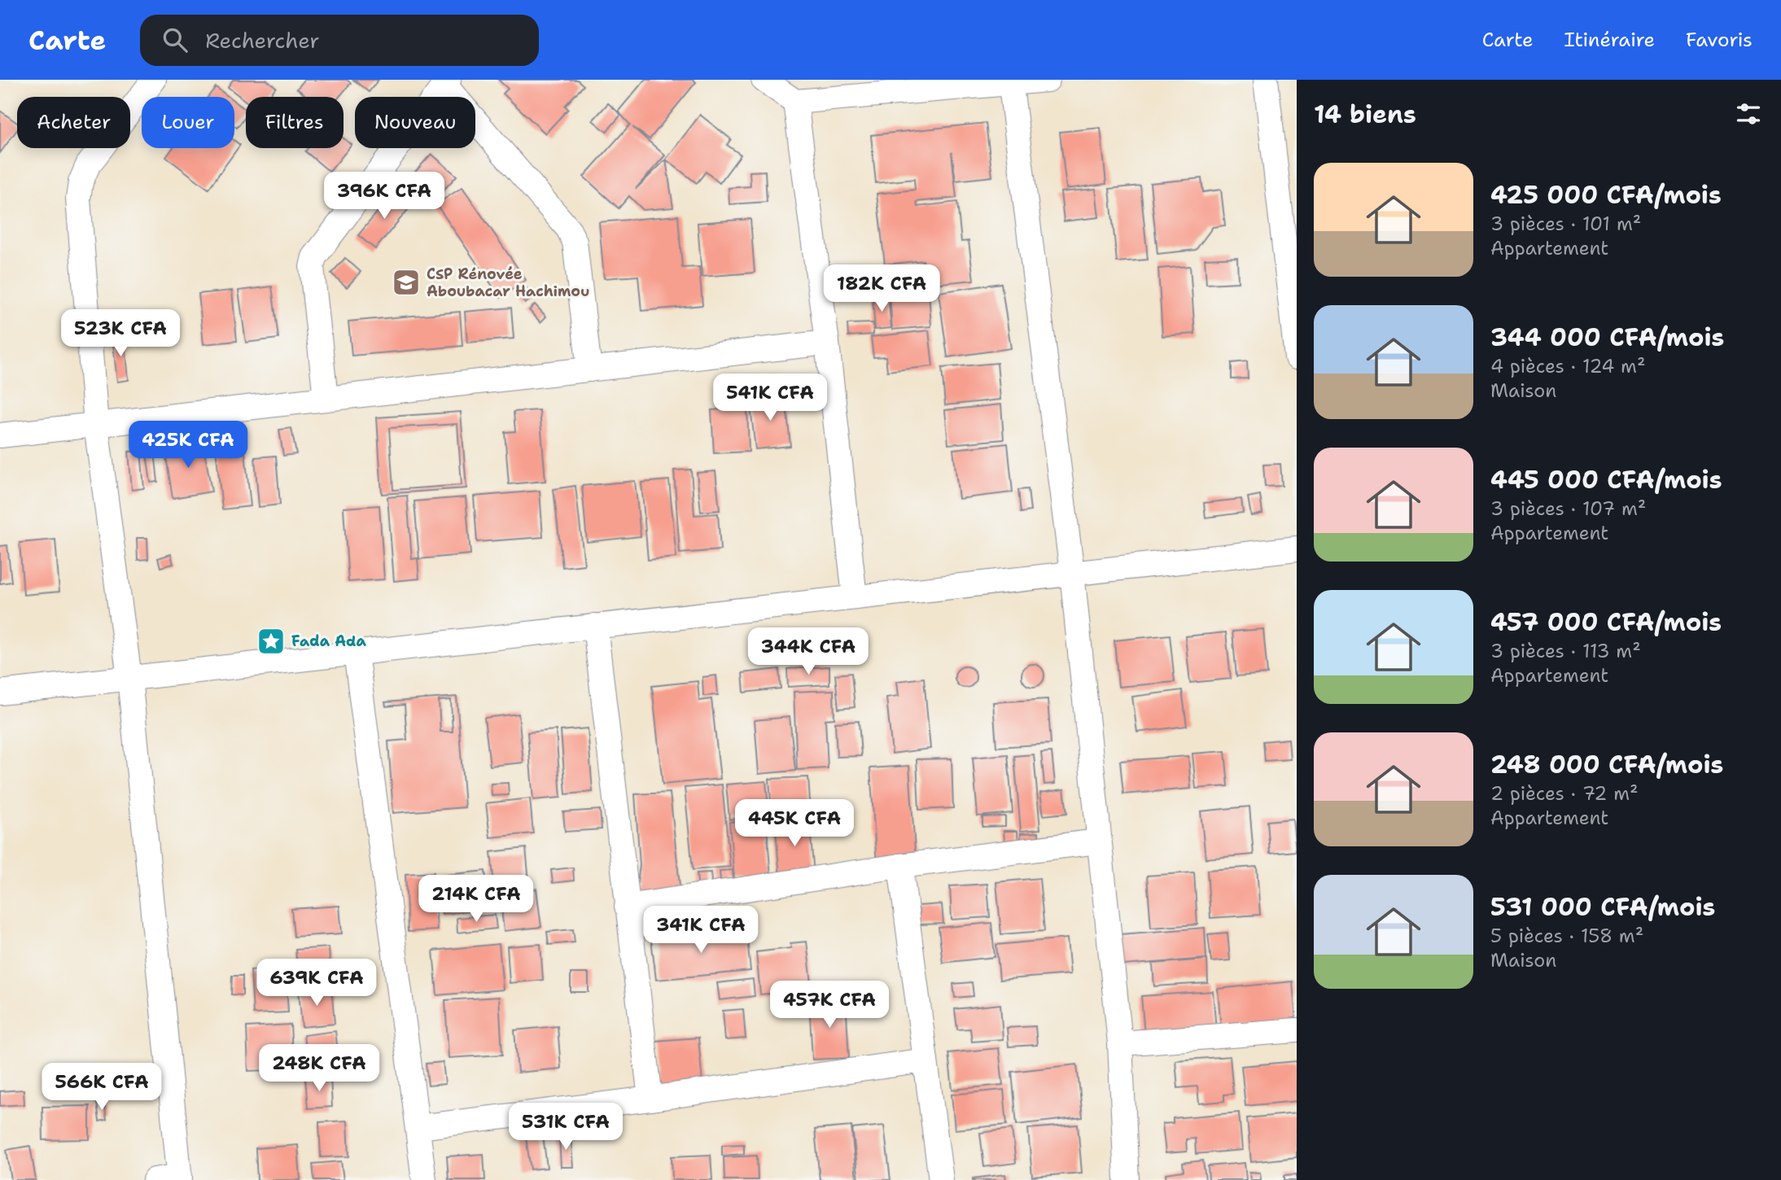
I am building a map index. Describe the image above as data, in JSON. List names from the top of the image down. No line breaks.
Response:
{"places":{"school or university":["CSP Rénovée Aboubacar Hachimou"],"place":["Fada Ada"]},"page":{"header":"Carte","search":"Rechercher","nav":["Carte","Itinéraire","Favoris"],"heading":"14 biens","chip":["Acheter","Louer","Filtres","Nouveau"],"list":[{"name":"425 000 CFA/mois","note":"3 pièces · 101 m² · Appartement"},{"name":"344 000 CFA/mois","note":"4 pièces · 124 m² · Maison"},{"name":"445 000 CFA/mois","note":"3 pièces · 107 m² · Appartement"},{"name":"457 000 CFA/mois","note":"3 pièces · 113 m² · Appartement"},{"name":"248 000 CFA/mois","note":"2 pièces · 72 m² · Appartement"},{"name":"531 000 CFA/mois","note":"5 pièces · 158 m² · Maison"}],"price":["396K CFA","182K CFA","523K CFA","541K CFA","425K CFA","344K CFA","445K CFA","214K CFA","341K CFA","639K CFA","457K CFA","248K CFA","566K CFA","531K CFA"]}}
